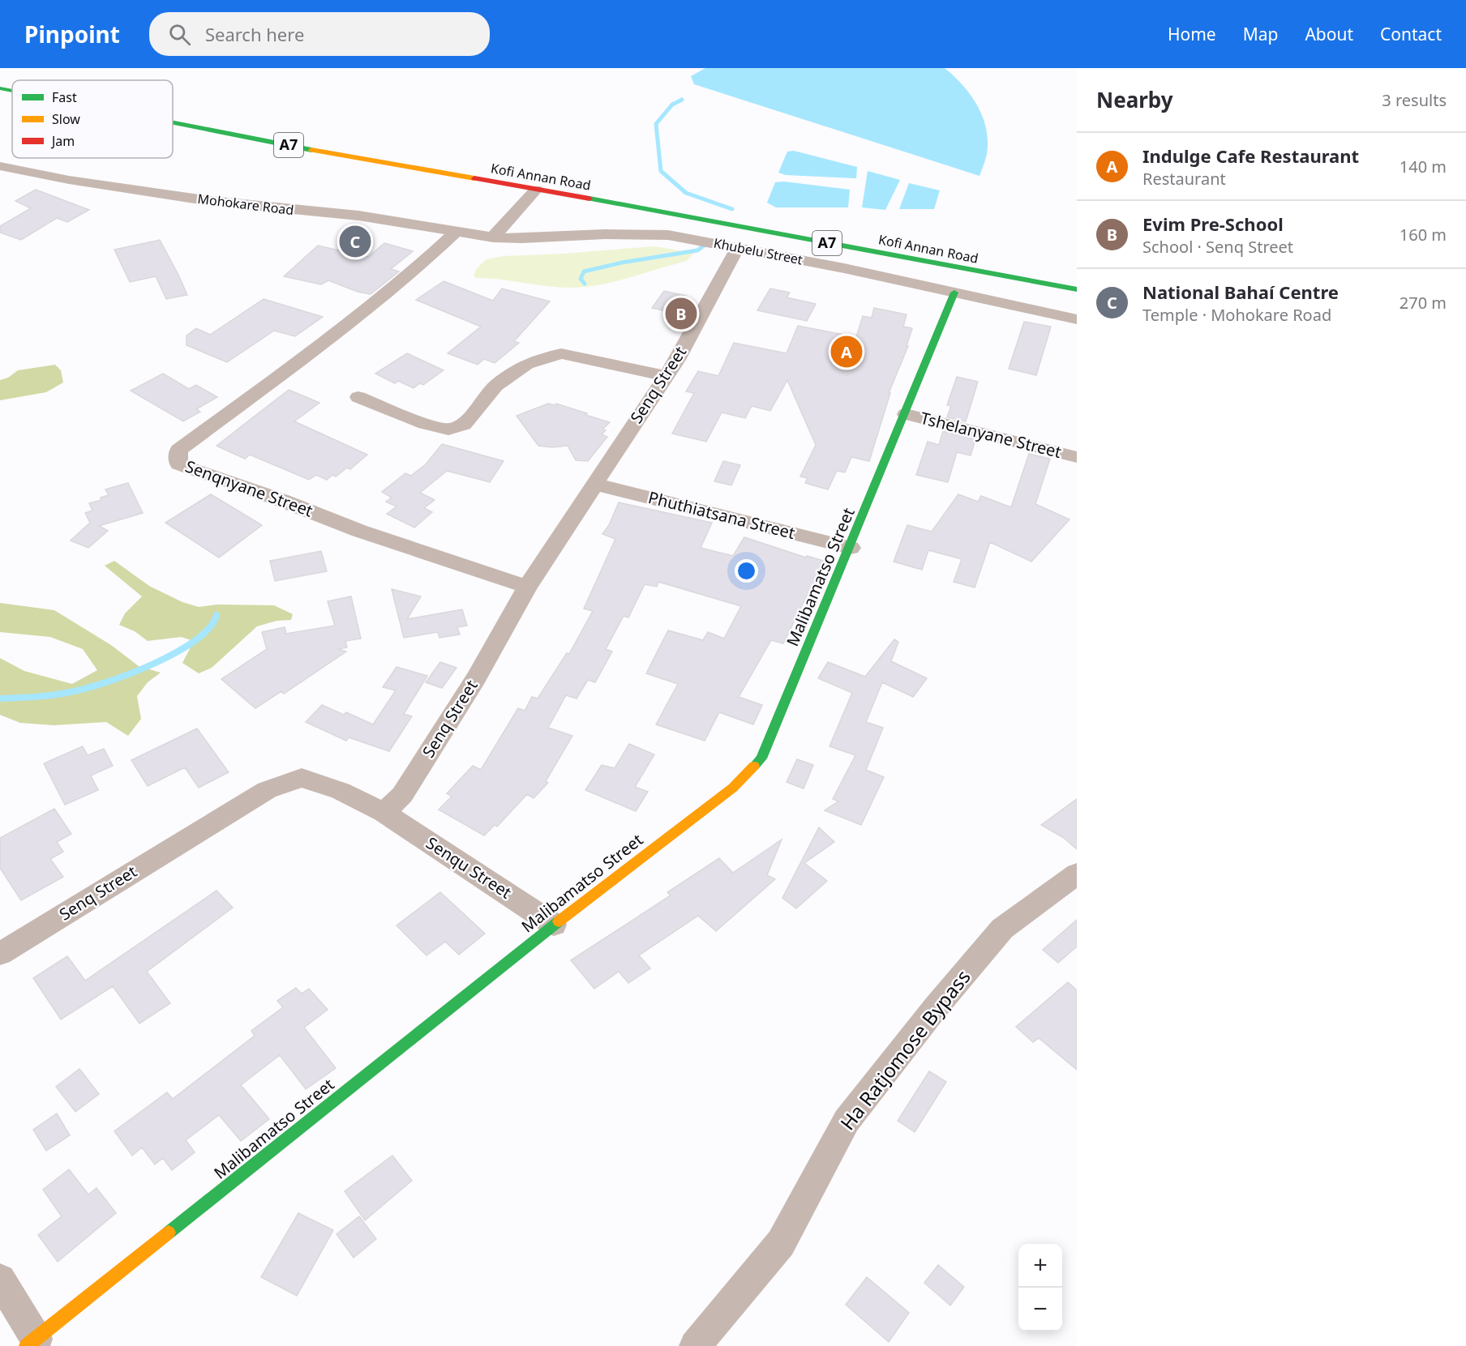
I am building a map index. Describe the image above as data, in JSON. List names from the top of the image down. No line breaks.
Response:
{"streets":{"main road":["A7","Kofi Annan Road","Malibamatso Street"],"street":["Mohokare Road","Khubelu Street","Senq Street","Tshelanyane Street","Senqnyane Street","Phuthiatsana Street","Senqu Street","Ha Ratjomose Bypass"]},"crossings":[["Mohokare Road","Khubelu Street"],["Mohokare Road","Senqnyane Street"],["Khubelu Street","Senq Street"],["Khubelu Street","Malibamatso Street"],["Senq Street","Senqnyane Street"],["Senq Street","Phuthiatsana Street"],["Senq Street","Senqu Street"],["Tshelanyane Street","Malibamatso Street"],["Phuthiatsana Street","Malibamatso Street"],["Malibamatso Street","Senqu Street"]],"legend":["Fast","Slow","Jam"],"page":{"header":"Pinpoint","search":"Search here","nav":["Home","Map","About","Contact"],"heading":["Nearby","3 results"],"list":[{"mark":"A","name":"Indulge Cafe Restaurant","note":"Restaurant","value":"140 m"},{"mark":"B","name":"Evim Pre-School","note":"School · Senq Street","value":"160 m"},{"mark":"C","name":"National Bahaí Centre","note":"Temple · Mohokare Road","value":"270 m"}],"pins":["C","B","A"],"map_buttons":["+","−"]}}
